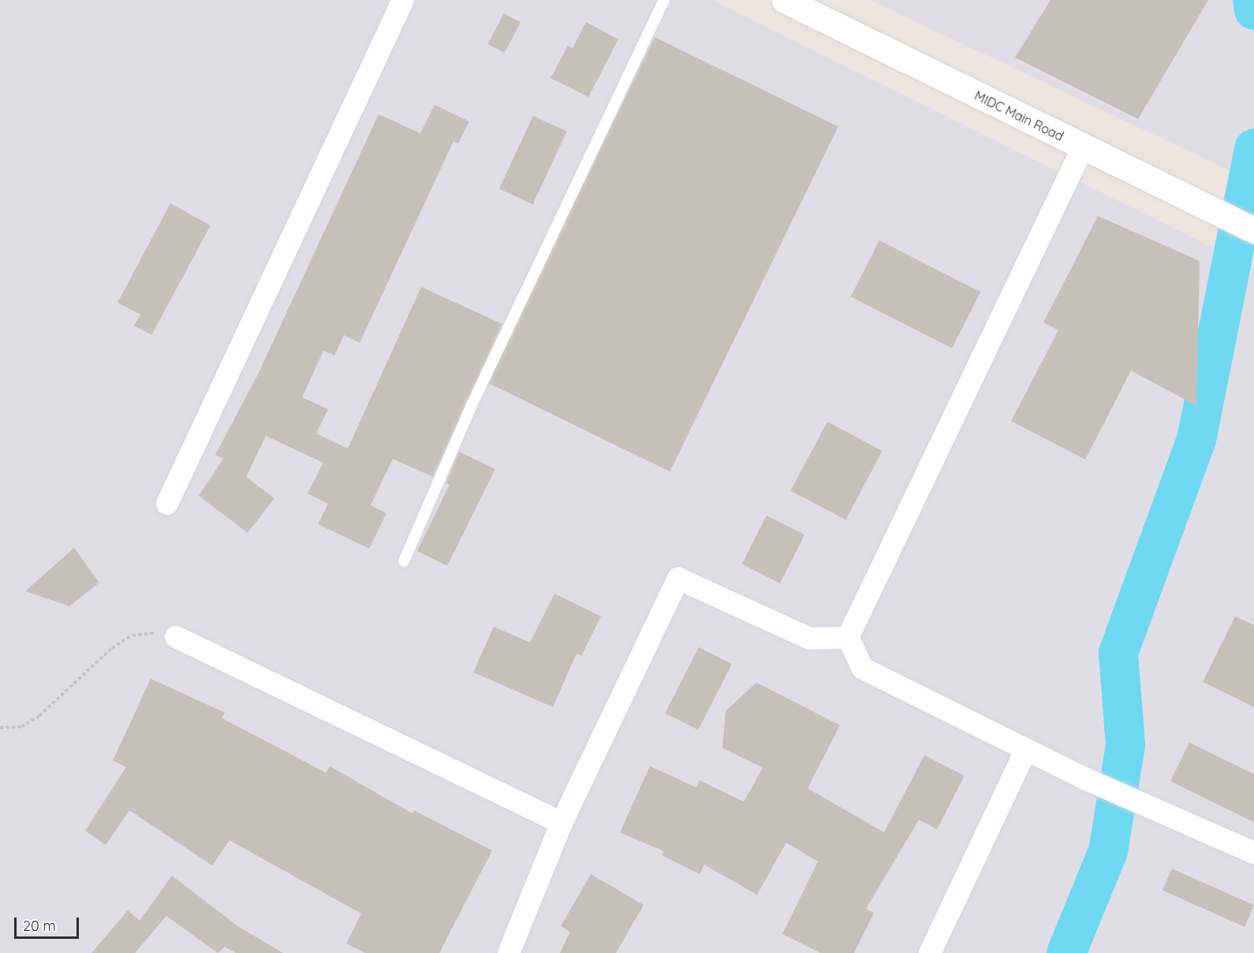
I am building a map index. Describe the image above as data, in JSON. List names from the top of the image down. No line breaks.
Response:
{"streets":{"street":["MIDC Main Road"]},"scale_bar":"20 m"}
